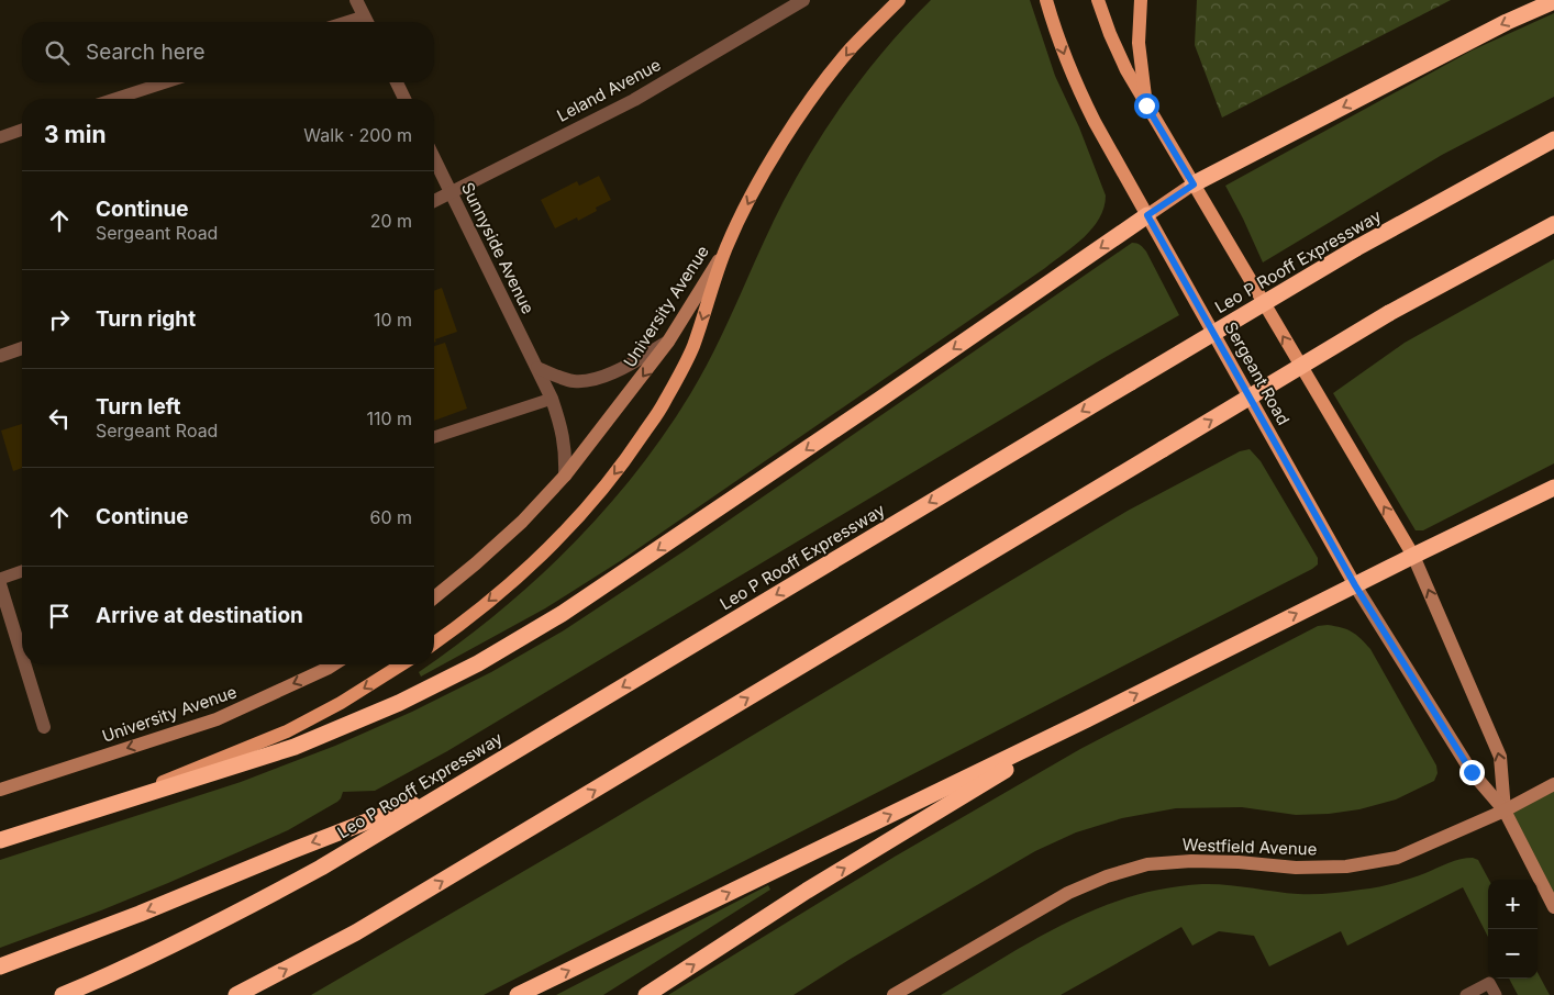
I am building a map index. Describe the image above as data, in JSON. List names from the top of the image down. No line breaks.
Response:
{"streets":{"highway":["Leo P Rooff Expressway"],"main road":["University Avenue","Sergeant Road"],"street":["Leland Avenue","Sunnyside Avenue","Westfield Avenue"]},"crossings":[["Leland Avenue","Sunnyside Avenue"],["Sunnyside Avenue","University Avenue"]],"page":{"search":"Search here","heading":["3 min","Walk · 200 m"],"list":[["Continue","Sergeant Road","20 m"],["Turn right","10 m"],["Turn left","Sergeant Road","110 m"],["Continue","60 m"],"Arrive at destination"],"map_buttons":["+","−"]}}
